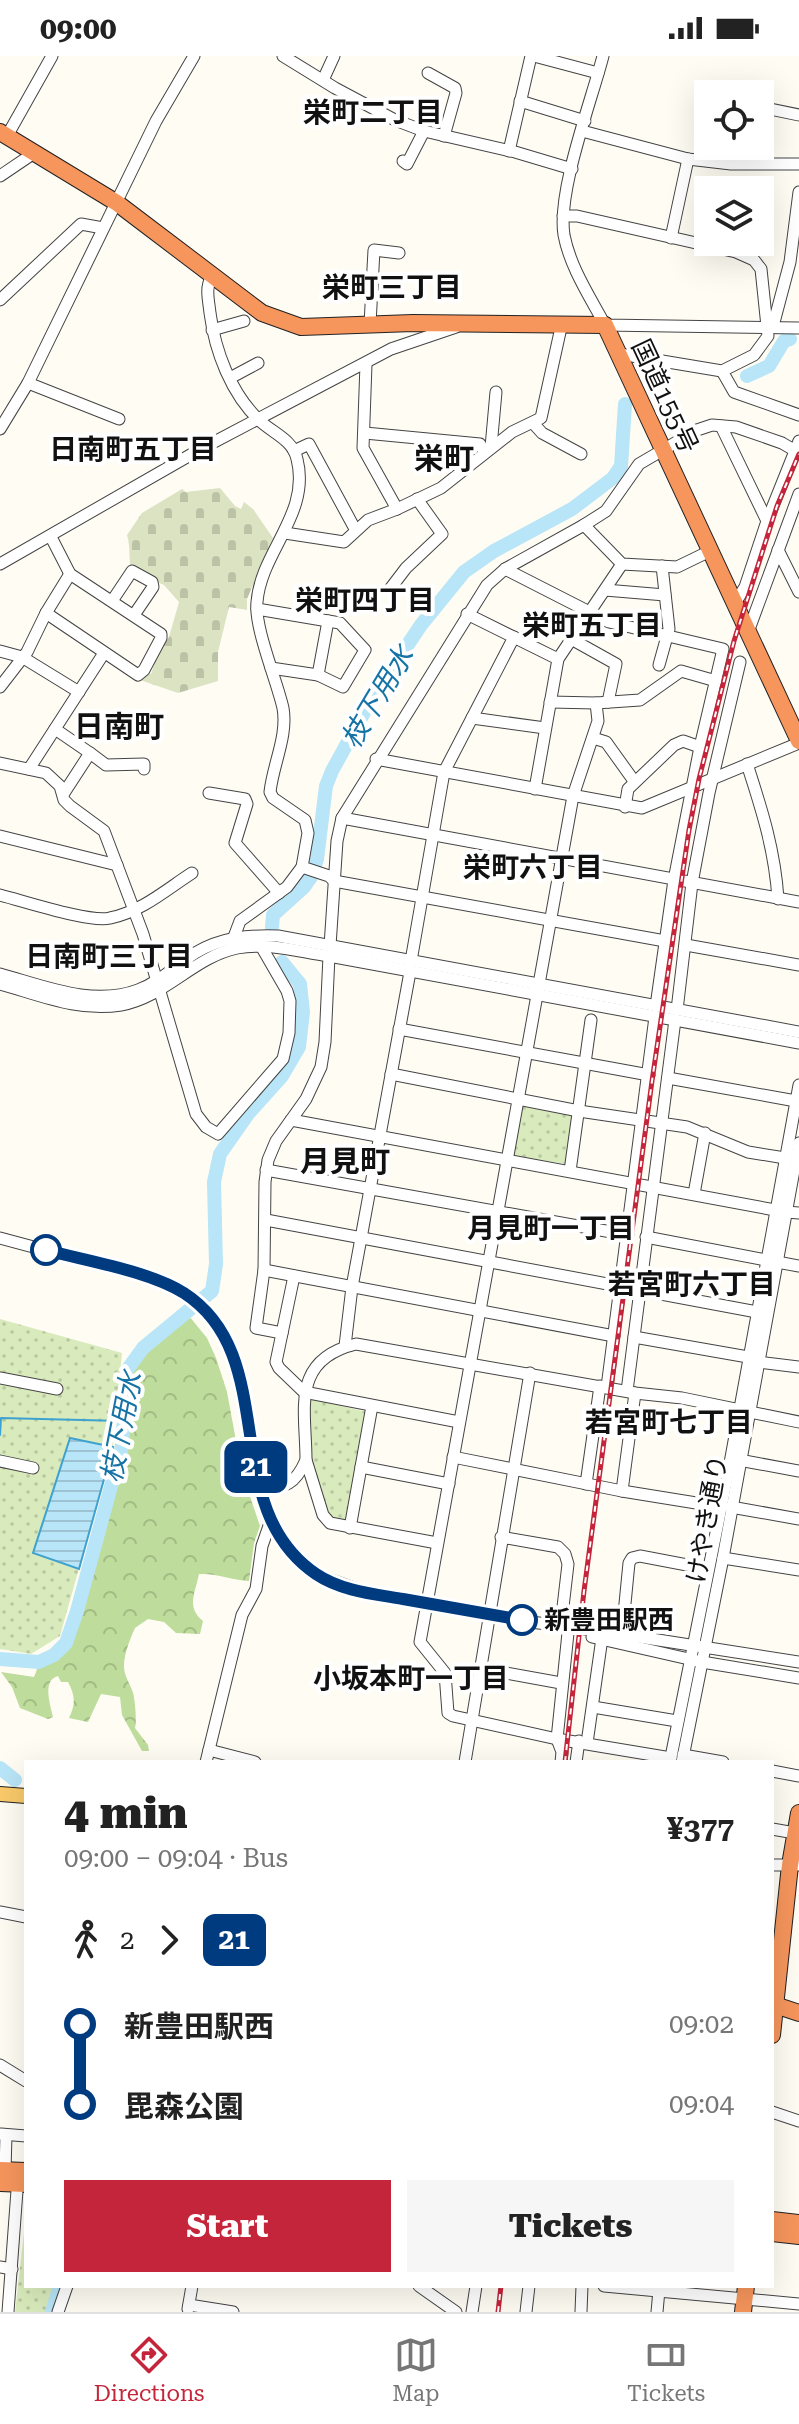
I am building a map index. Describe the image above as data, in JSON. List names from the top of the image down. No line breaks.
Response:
{"streets":{"highway":["国道155号"],"street":["けやき通り"]},"districts":["栄町二丁目","栄町三丁目","日南町五丁目","栄町","栄町四丁目","栄町五丁目","日南町","栄町六丁目","日南町三丁目","月見町","月見町一丁目","若宮町六丁目","若宮町七丁目","小坂本町一丁目"],"water":["枝下用水"],"places":["新豊田駅西"],"lines":["bus line 21"],"page":{"status":"09:00","on_map":"21","heading":["4 min","09:00 – 09:04 · Bus","¥377"],"legs":["2","21"],"list":[{"name":"新豊田駅西","value":"09:02"},{"name":"毘森公園","value":"09:04"}],"buttons":["Start","Tickets"],"tabs":["Directions","Map","Tickets"]}}
